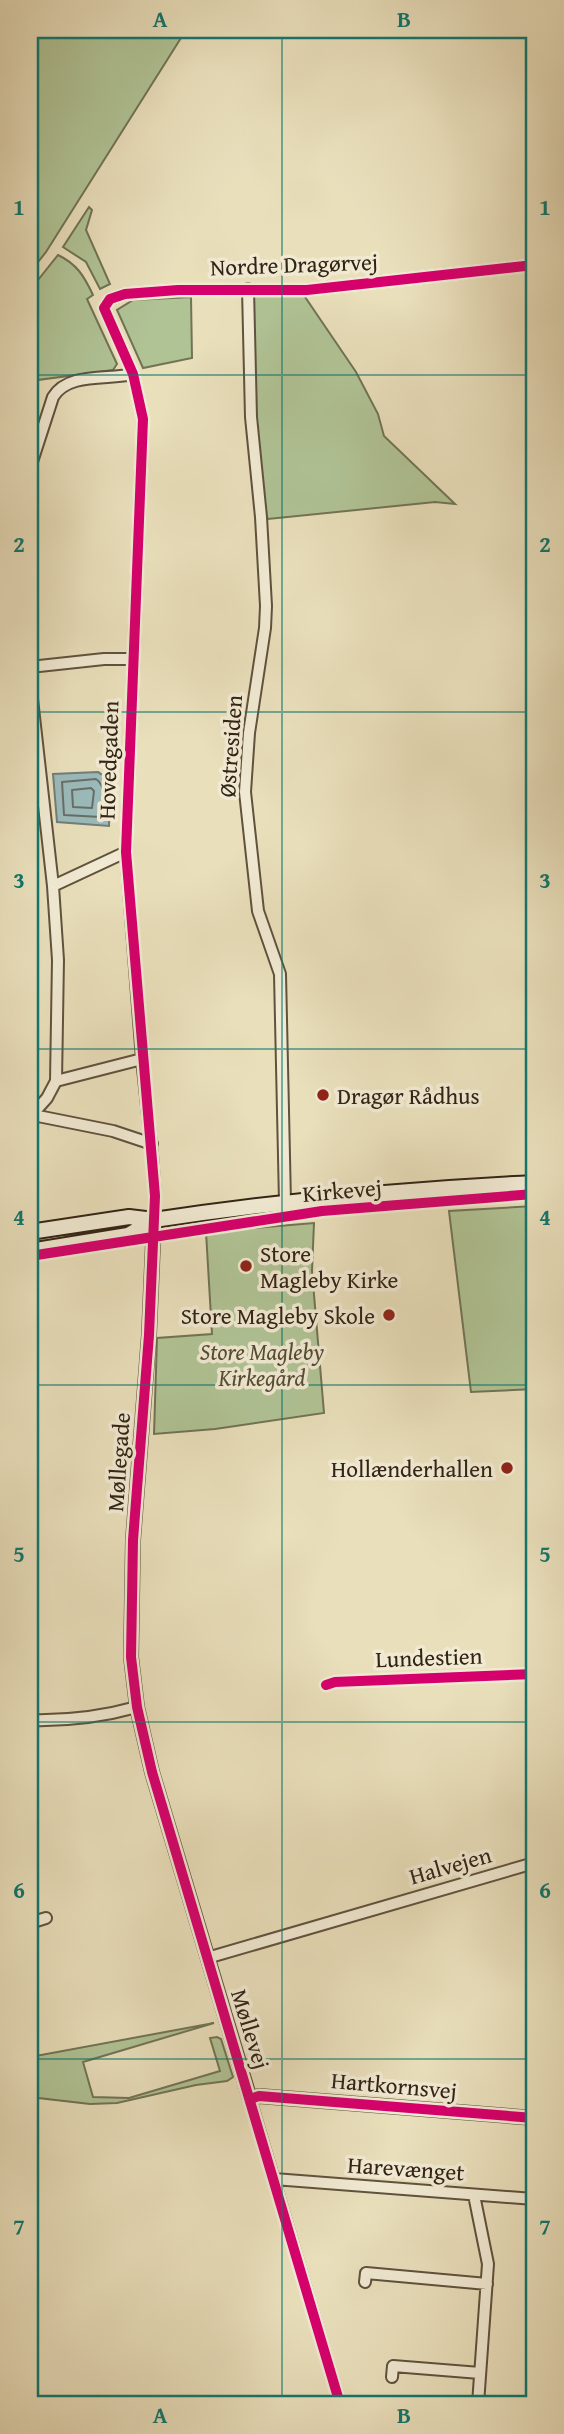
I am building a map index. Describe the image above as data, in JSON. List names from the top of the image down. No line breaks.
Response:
{"streets":{"main road":["Kirkevej"],"street":["Nordre Dragørvej","Østresiden","Hovedgaden","Møllegade","Halvejen","Møllevej","Hartkornsvej","Harevænget"],"cycle path":["Lundestien"]},"crossings":[["Nordre Dragørvej","Østresiden"],["Nordre Dragørvej","Hovedgaden"],["Østresiden","Kirkevej"],["Hovedgaden","Kirkevej"],["Hovedgaden","Møllegade"],["Kirkevej","Møllegade"],["Møllegade","Møllevej"],["Halvejen","Møllevej"],["Møllevej","Hartkornsvej"],["Møllevej","Harevænget"]],"parks":["Store Magleby Kirkegård"],"places":["Dragør Rådhus","Store Magleby Kirke","Store Magleby Skole","Hollænderhallen"],"grid":{"columns":["A","B"],"rows":["1","2","3","4","5","6","7"]}}
